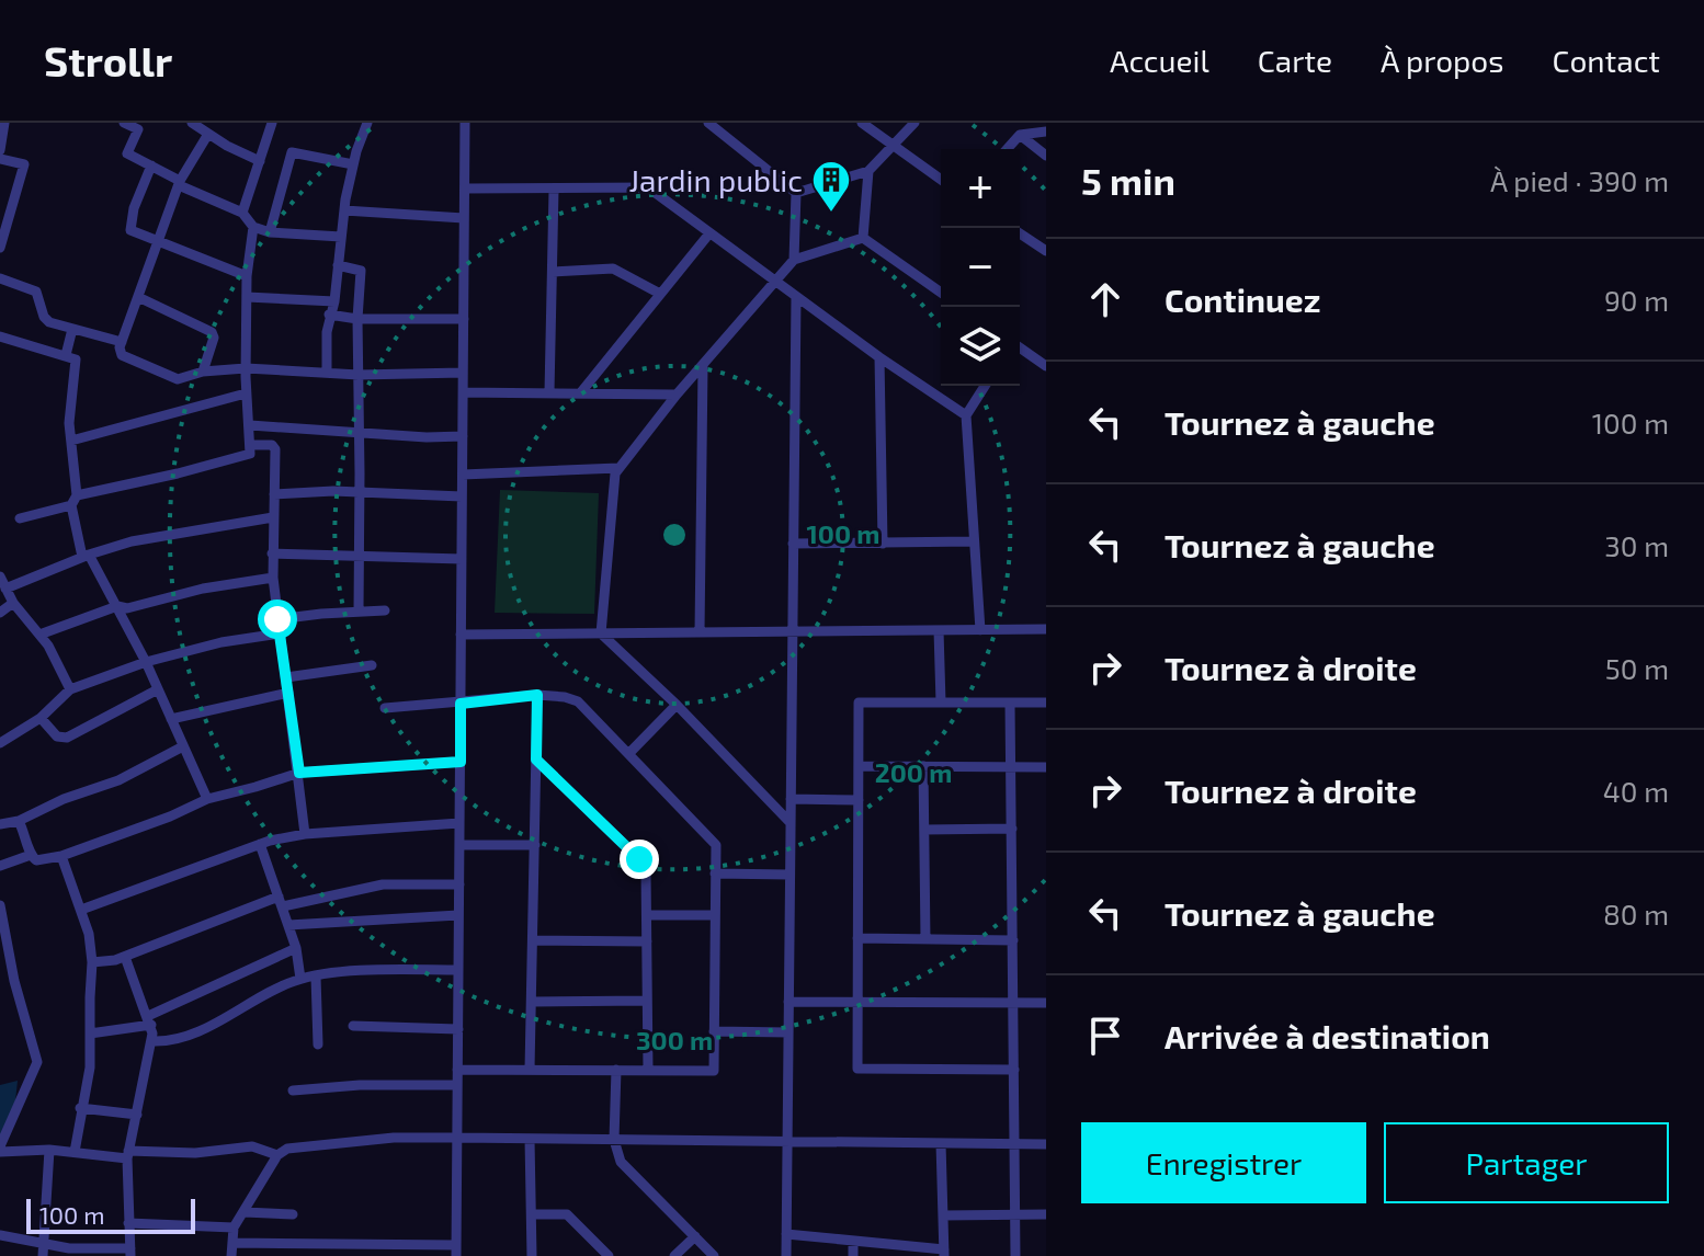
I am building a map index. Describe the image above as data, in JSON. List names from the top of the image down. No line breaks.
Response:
{"places":{"building":["Jardin public"]},"scale_bar":"100 m","page":{"header":"Strollr","nav":["Accueil","Carte","À propos","Contact"],"heading":["5 min","À pied · 390 m"],"map_buttons":["+","−"],"list":[["Continuez","90 m"],["Tournez à gauche","100 m"],["Tournez à gauche","30 m"],["Tournez à droite","50 m"],["Tournez à droite","40 m"],["Tournez à gauche","80 m"],"Arrivée à destination"],"buttons":["Enregistrer","Partager"],"scale":"100 m"},"rings":["100 m","200 m","300 m"]}
